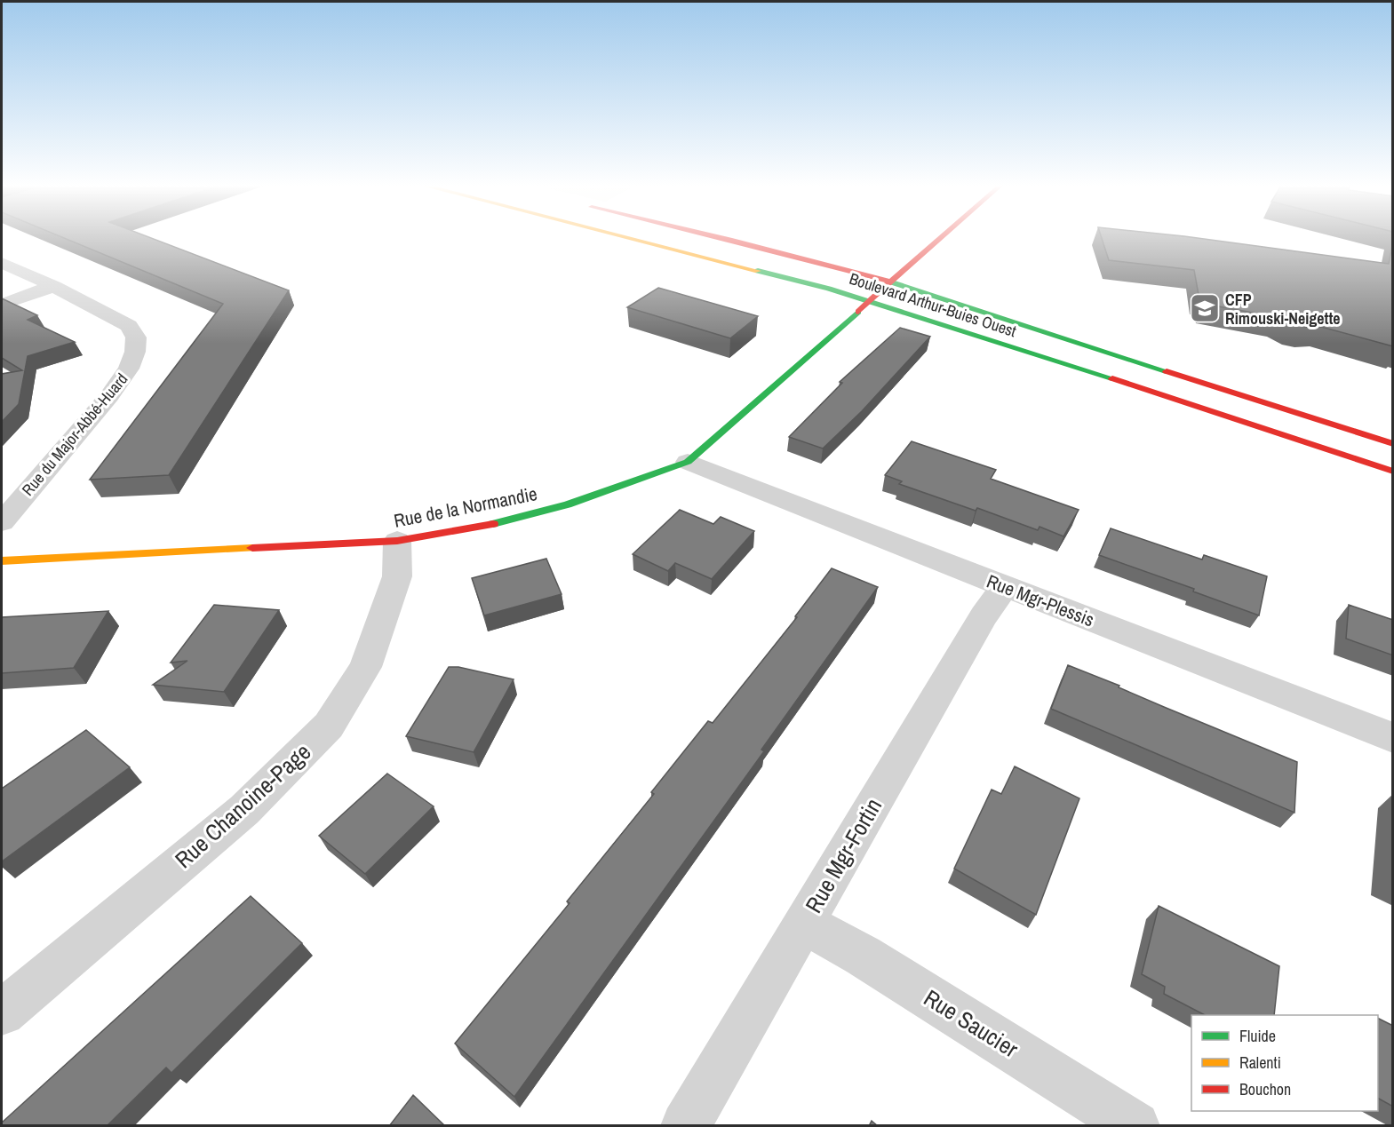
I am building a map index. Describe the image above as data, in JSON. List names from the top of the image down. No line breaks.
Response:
{"streets":{"street":["Boulevard Arthur-Buies Ouest","Rue du Major-Abbé-Huard","Rue de la Normandie","Rue Mgr-Plessis","Rue Chanoine-Page","Rue Mgr-Fortin","Rue Saucier"]},"crossings":[["Boulevard Arthur-Buies Ouest","Rue de la Normandie"],["Rue de la Normandie","Rue Mgr-Plessis"],["Rue de la Normandie","Rue Chanoine-Page"],["Rue Mgr-Plessis","Rue Mgr-Fortin"],["Rue Mgr-Fortin","Rue Saucier"]],"places":{"school or university":["CFP Rimouski-Neigette"]},"legend":["Fluide","Ralenti","Bouchon"]}
